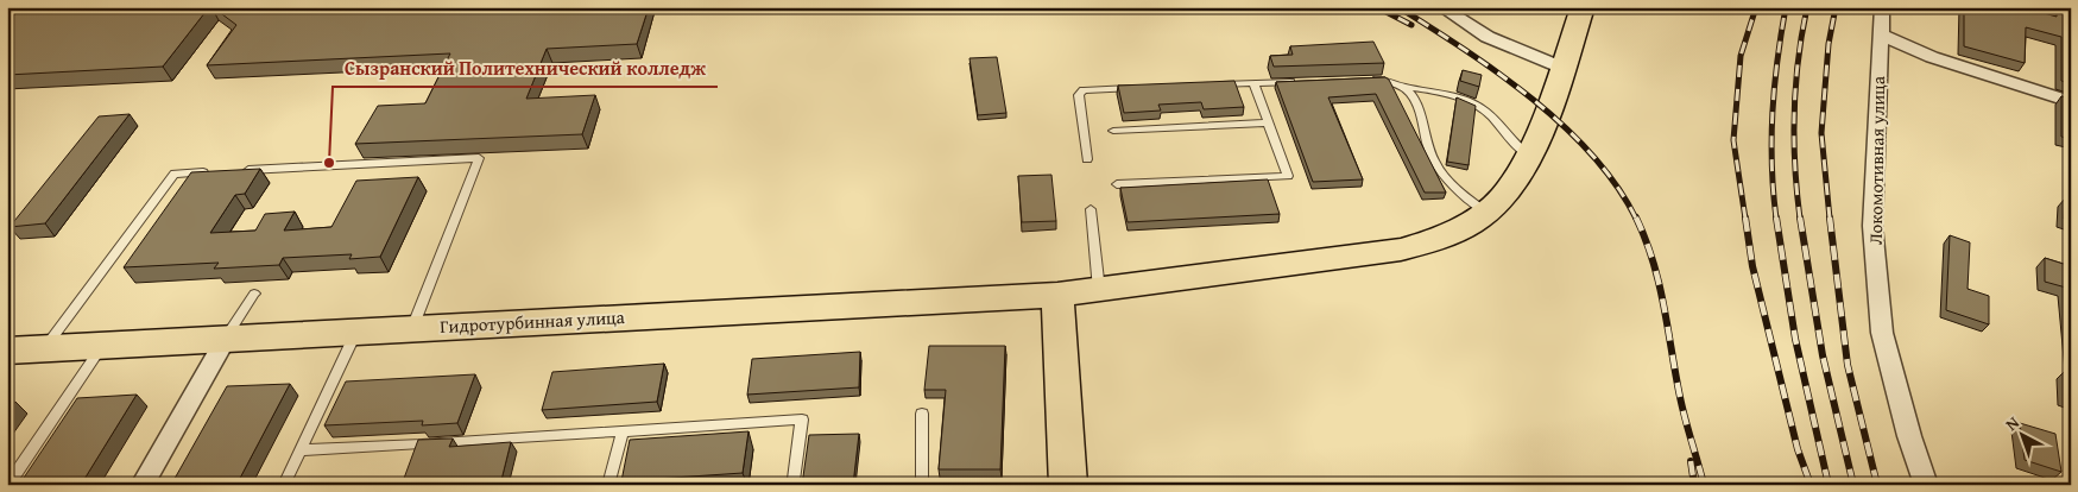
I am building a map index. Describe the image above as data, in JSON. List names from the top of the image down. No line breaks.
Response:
{"streets":{"main road":["Гидротурбинная улица"],"street":["Локомотивная улица"]},"places":["Сызранский Политехнический колледж"],"north":"top left"}
